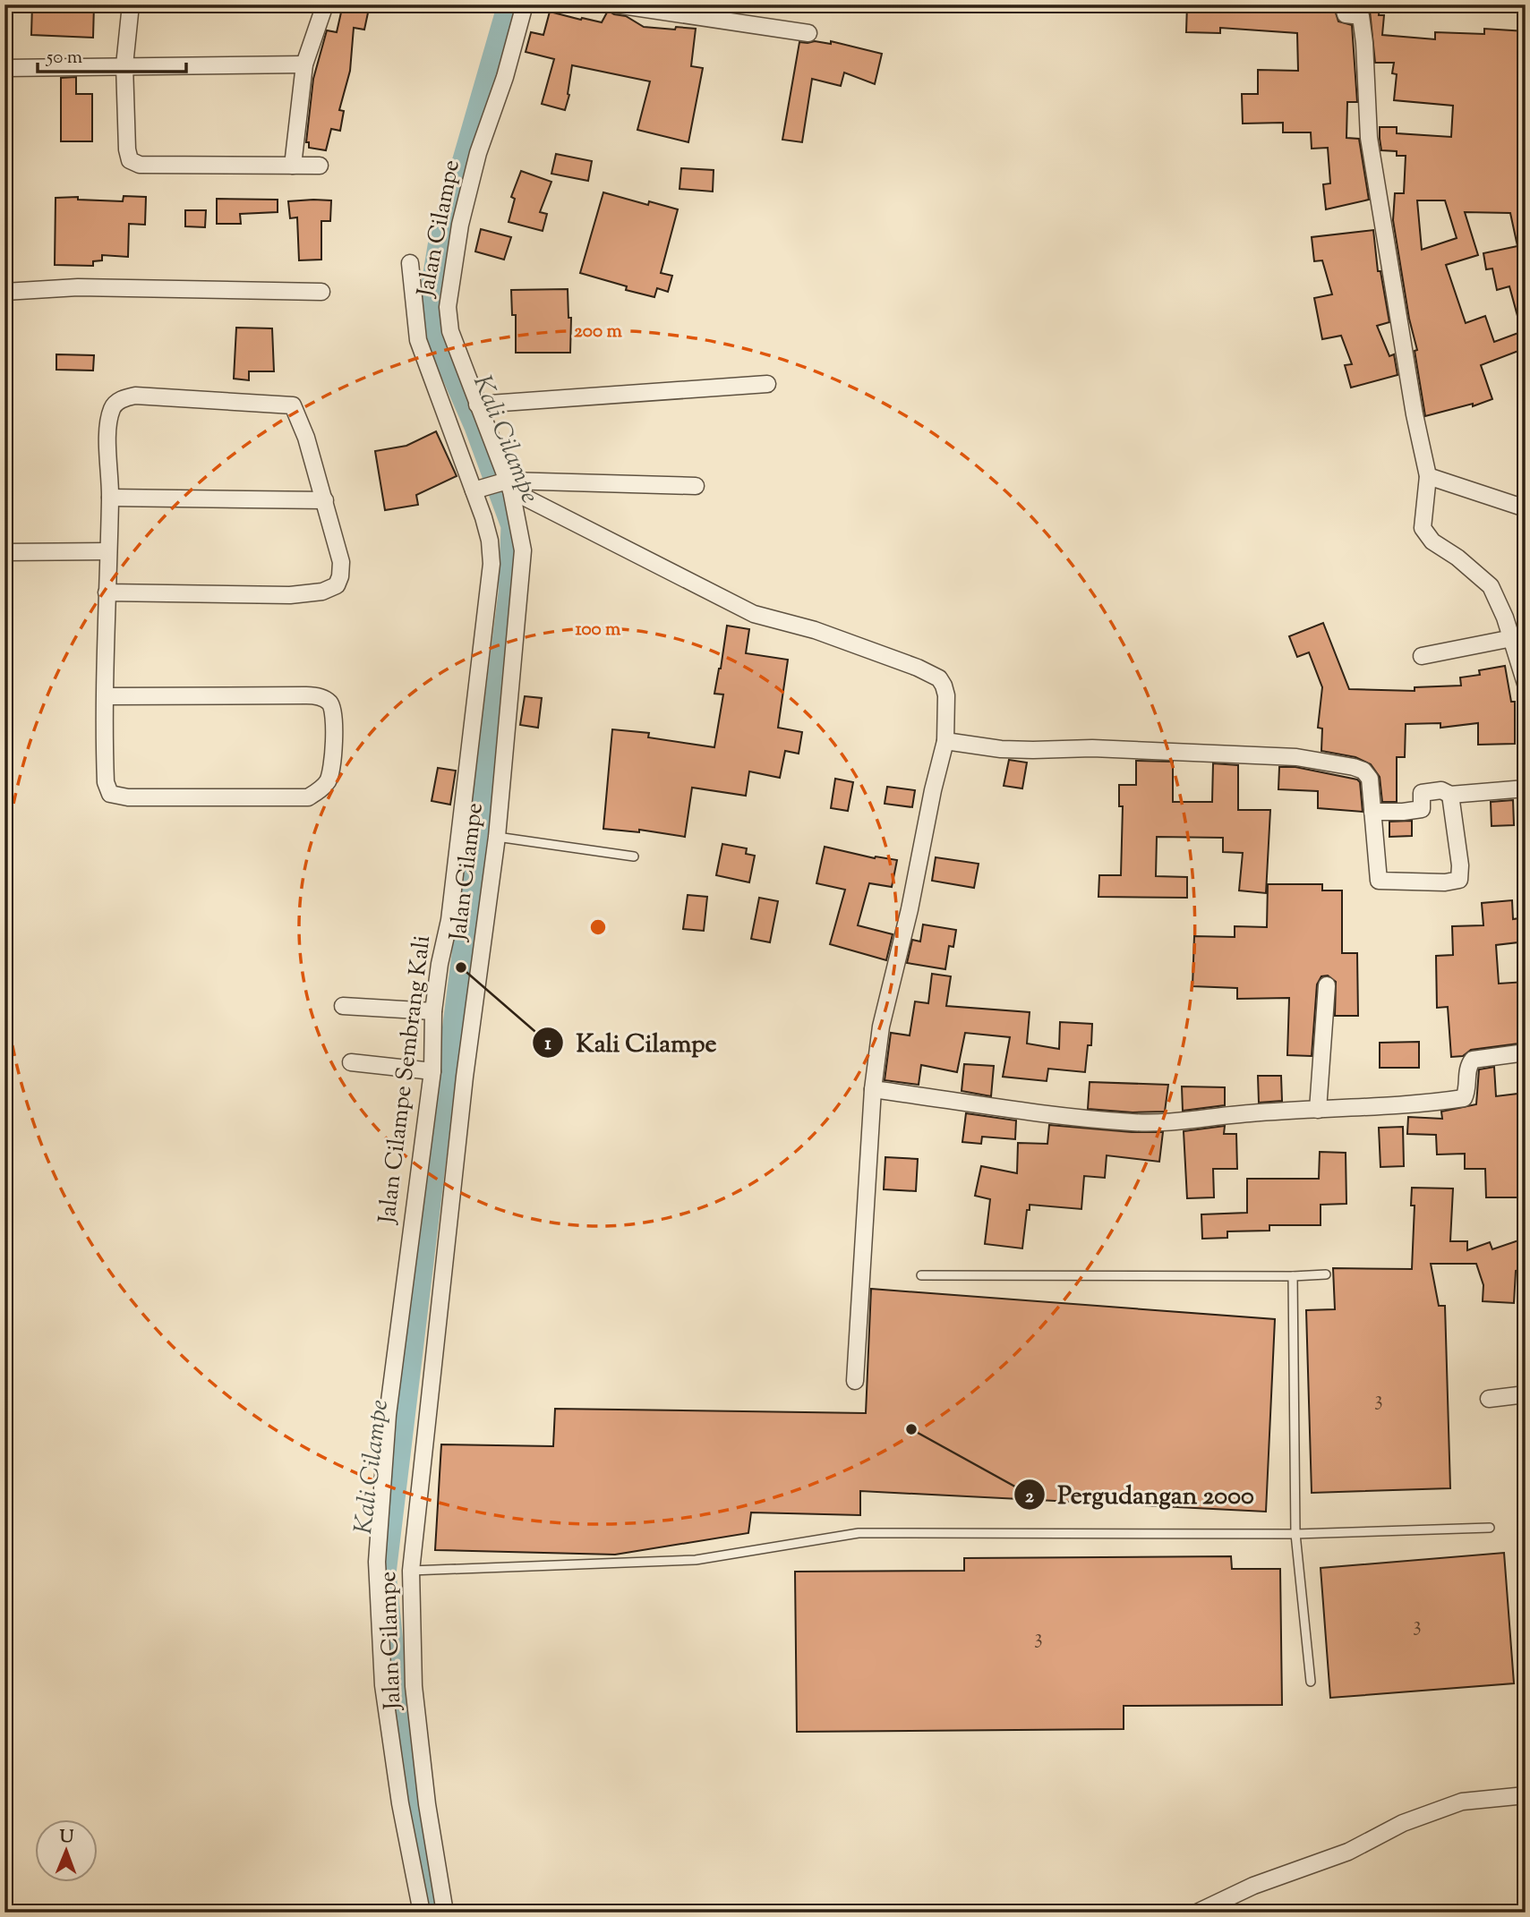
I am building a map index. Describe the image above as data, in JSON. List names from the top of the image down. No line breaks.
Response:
{"streets":{"street":["Jalan Cilampe","Jalan Cilampe Sembrang Kali"]},"water":["Kali Cilampe"],"places":["Kali Cilampe","Pergudangan 2000"],"house_numbers":["3","3","3"],"scale_bar":"50 m","north":"top","rings":["200 m","100 m"]}
